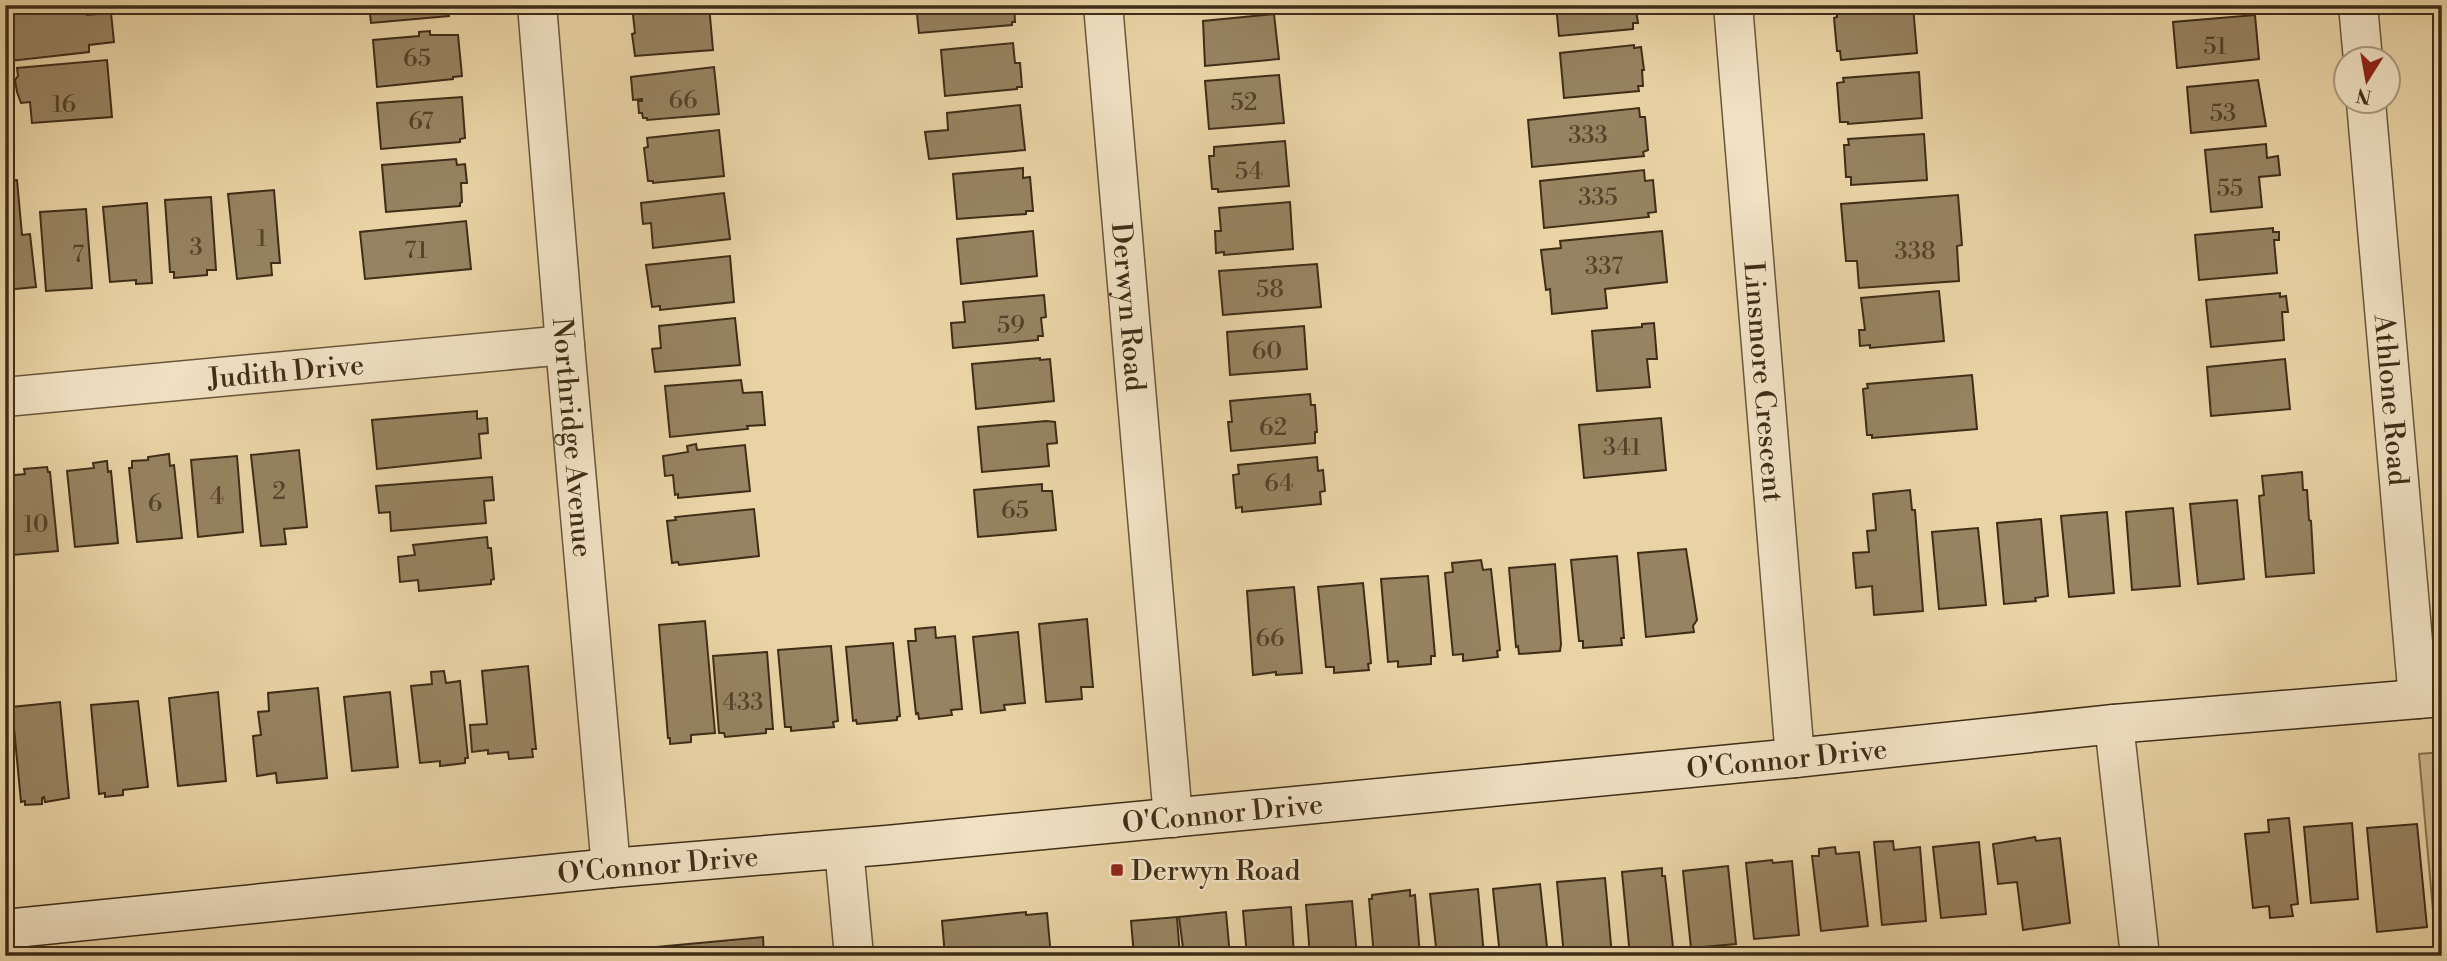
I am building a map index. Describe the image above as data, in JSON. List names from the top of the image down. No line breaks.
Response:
{"streets":{"street":["Derwyn Road","Judith Drive","Linsmore Crescent","Athlone Road","Northridge Avenue","O'Connor Drive"]},"crossings":[["Derwyn Road","O'Connor Drive"],["Judith Drive","Northridge Avenue"],["Linsmore Crescent","O'Connor Drive"],["Athlone Road","O'Connor Drive"],["Northridge Avenue","O'Connor Drive"]],"places":{"transit":["Derwyn Road"]},"house_numbers":["51","65","66","52","16","53","67","333","54","55","335","1","3","71","338","7","337","58","59","60","62","341","64","2","4","6","65","10","66","433"],"north":"bottom"}
